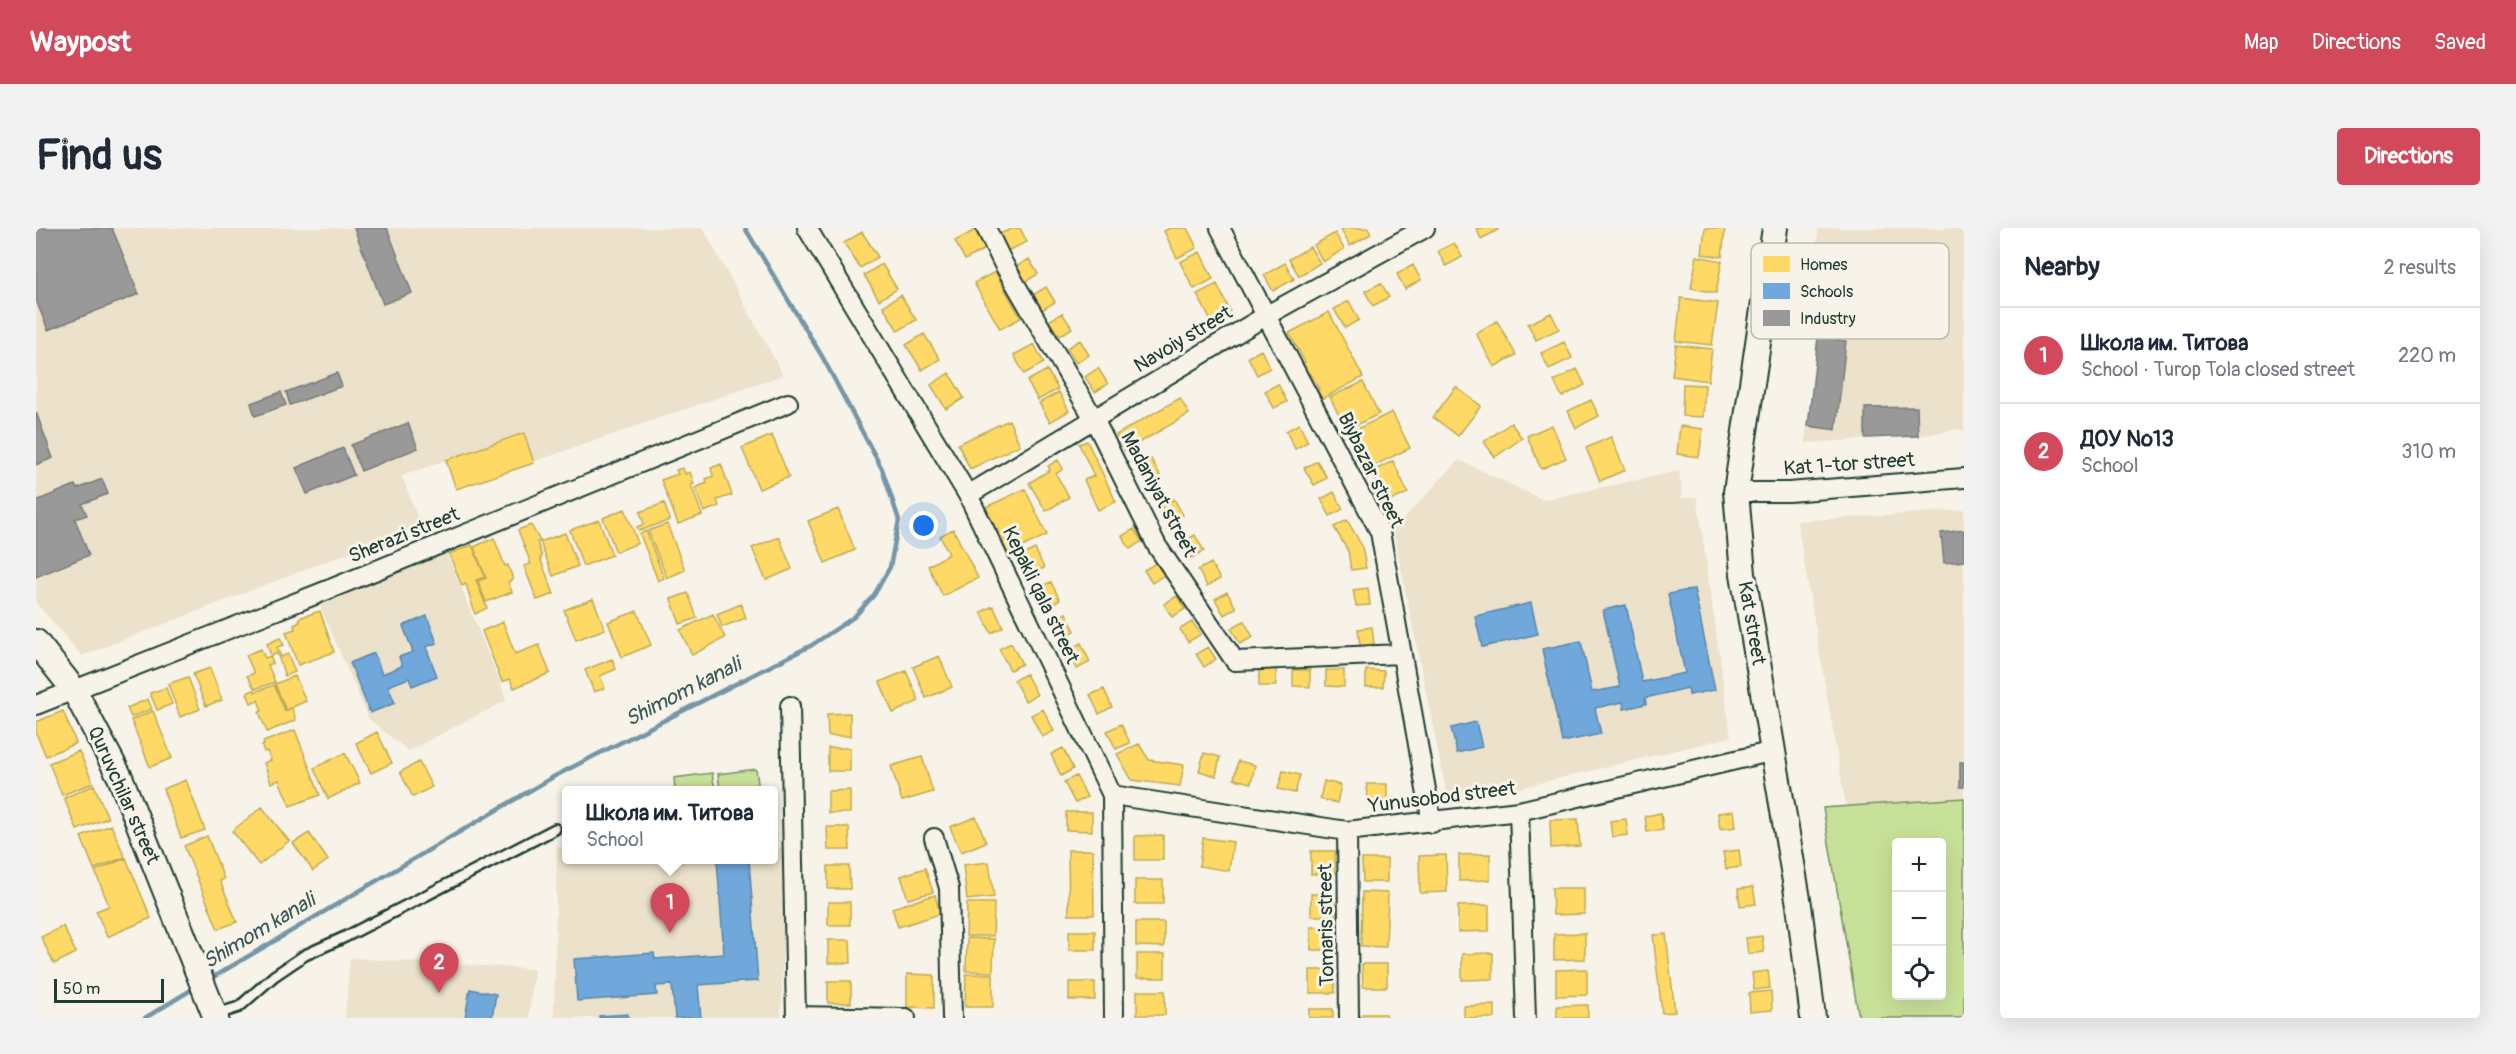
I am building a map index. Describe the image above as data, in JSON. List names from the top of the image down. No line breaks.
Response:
{"streets":{"street":["Navoiy street","Kat 1-tor street","Biybazar street","Madaniyat street","Sherazi street","Kepakli qala street","Kat street","Quruvchilar street","Yunusobod street","Tomaris street"]},"crossings":[["Navoiy street","Biybazar street"],["Navoiy street","Madaniyat street"],["Navoiy street","Kepakli qala street"],["Kat 1-tor street","Kat street"],["Biybazar street","Madaniyat street"],["Biybazar street","Yunusobod street"],["Sherazi street","Quruvchilar street"],["Kepakli qala street","Yunusobod street"],["Kat street","Yunusobod street"],["Yunusobod street","Tomaris street"]],"water":["Shimom kanali"],"legend":["Homes","Schools","Industry"],"scale_bar":"50 m","page":{"header":"Waypost","nav":["Map","Directions","Saved"],"buttons":"Directions","title":"Find us","heading":["Nearby","2 results"],"list":[{"mark":"1","name":"Школа им. Титова","note":"School · Turop Tola closed street","value":"220 m"},{"mark":"2","name":"ДОУ №13","note":"School","value":"310 m"}],"popup":["Школа им. Титова","School"],"map_buttons":["+","−"],"pins":["1","2"],"scale":"50 m"}}
